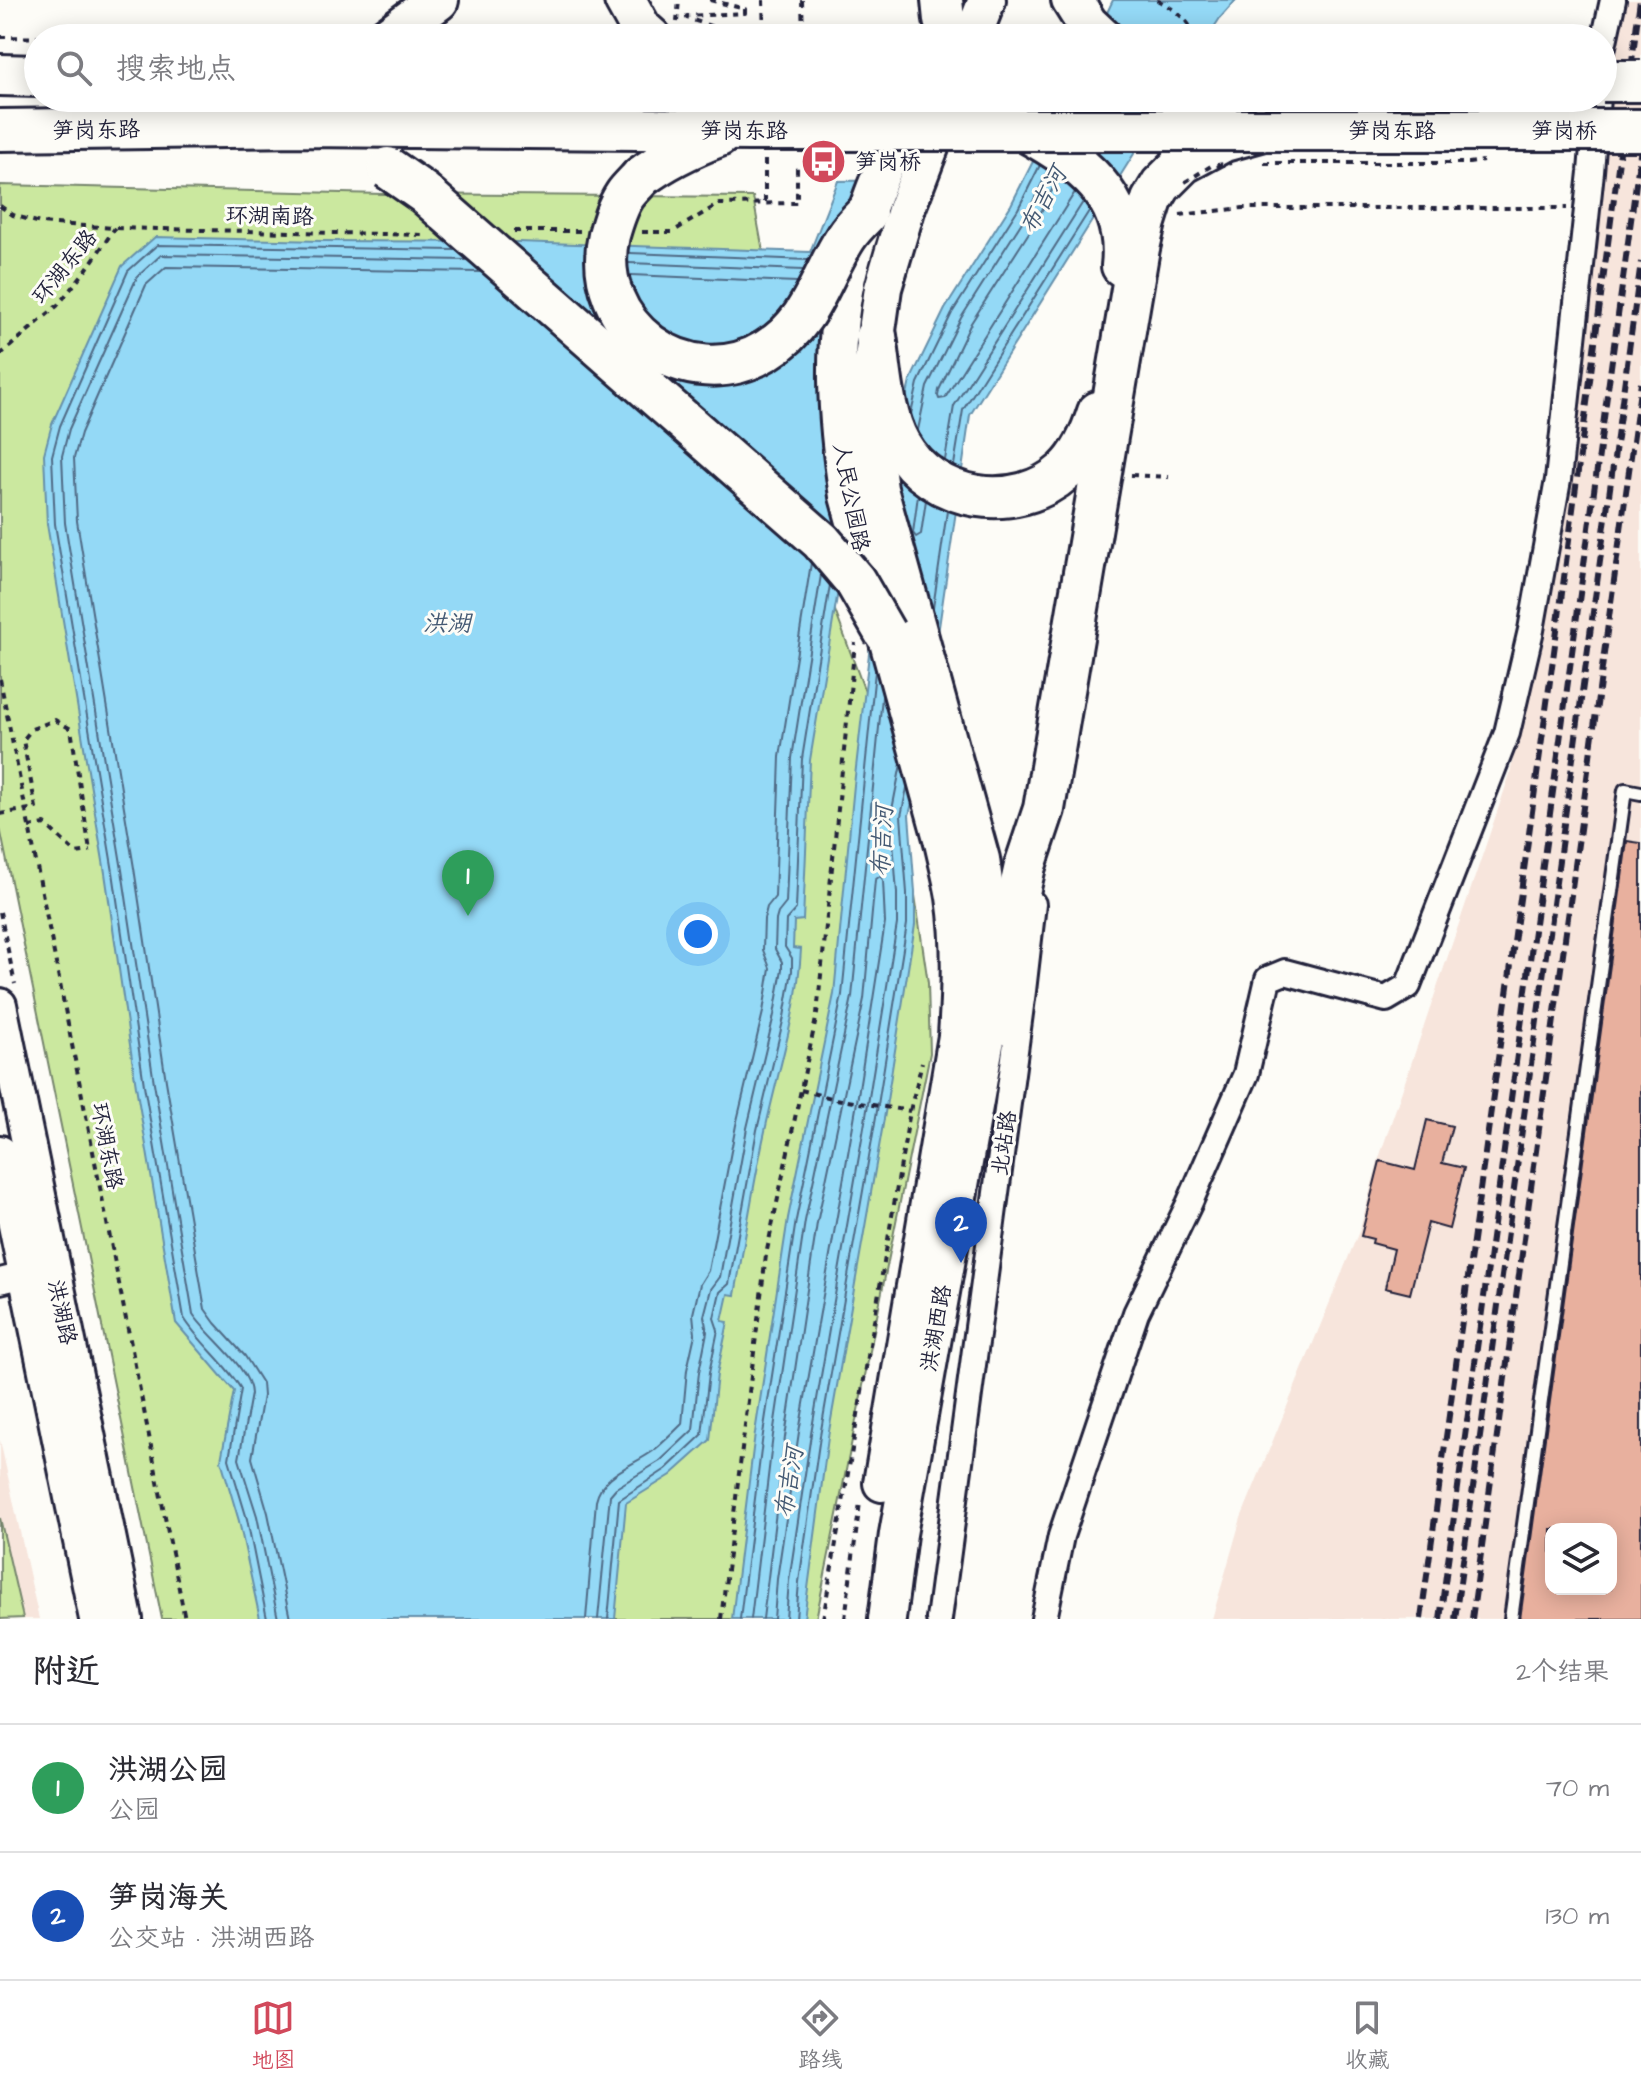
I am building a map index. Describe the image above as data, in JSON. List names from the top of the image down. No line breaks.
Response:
{"streets":{"main road":["笋岗东路","笋岗桥","人民公园路","洪湖西路"],"street":["北站路","洪湖路"],"path":["环湖南路","环湖东路"]},"crossings":[["笋岗东路","笋岗桥"],["环湖南路","环湖东路"],["人民公园路","洪湖西路"]],"water":["布吉河","洪湖"],"places":{"bus stop":["笋岗桥"]},"page":{"search":"搜索地点","pins":["1","2"],"heading":["附近","2个结果"],"list":[{"mark":"1","name":"洪湖公园","note":"公园","value":"70 m"},{"mark":"2","name":"笋岗海关","note":"公交站 · 洪湖西路","value":"130 m"}],"nav":["地图","路线","收藏"]}}
